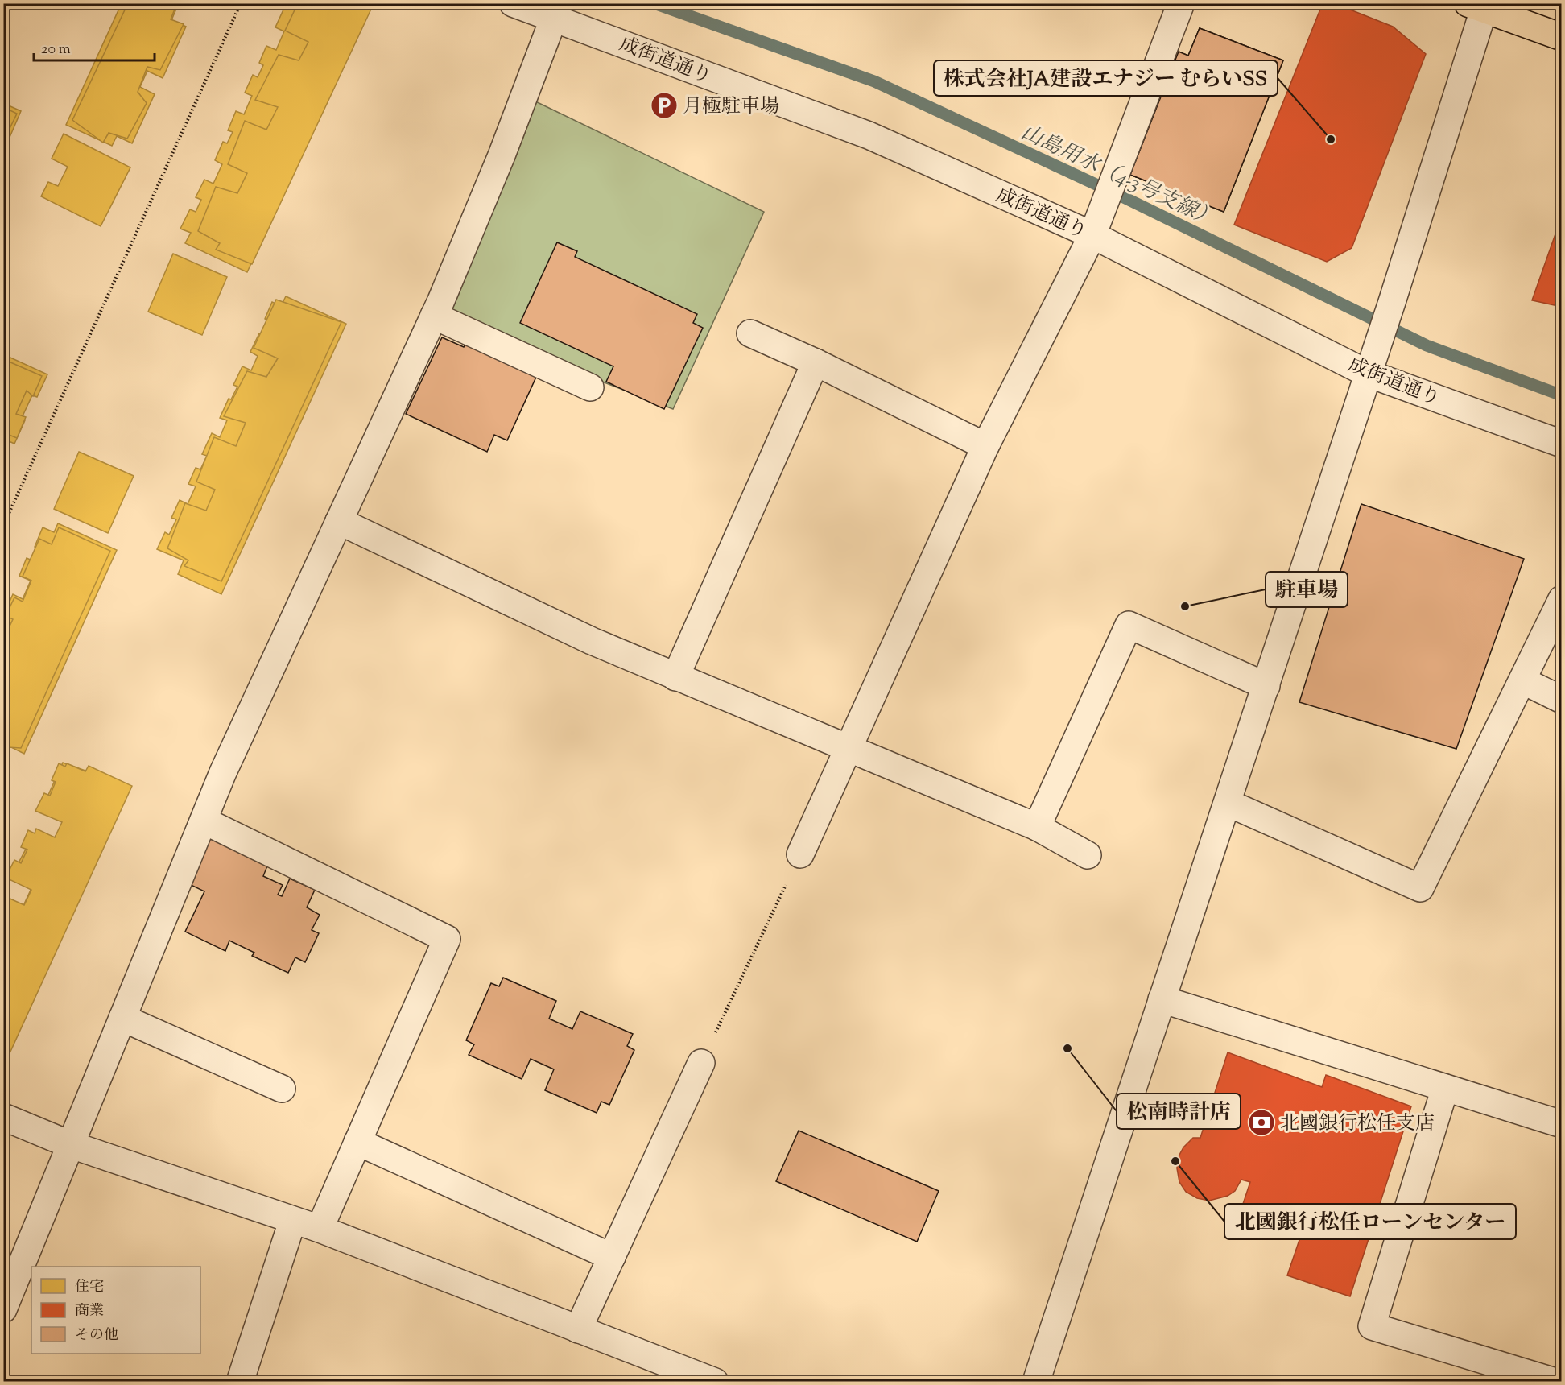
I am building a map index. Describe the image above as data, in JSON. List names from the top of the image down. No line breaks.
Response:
{"streets":{"street":["成街道通り"]},"water":["山島用水（4-3号支線）"],"places":{"parking":["月極駐車場"],"other":["株式会社JA建設エナジー むらいSS","駐車場","松南時計店","北國銀行松任ローンセンター"],"bank":["北國銀行松任支店"]},"legend":["住宅","商業","その他"],"scale_bar":"20 m"}
